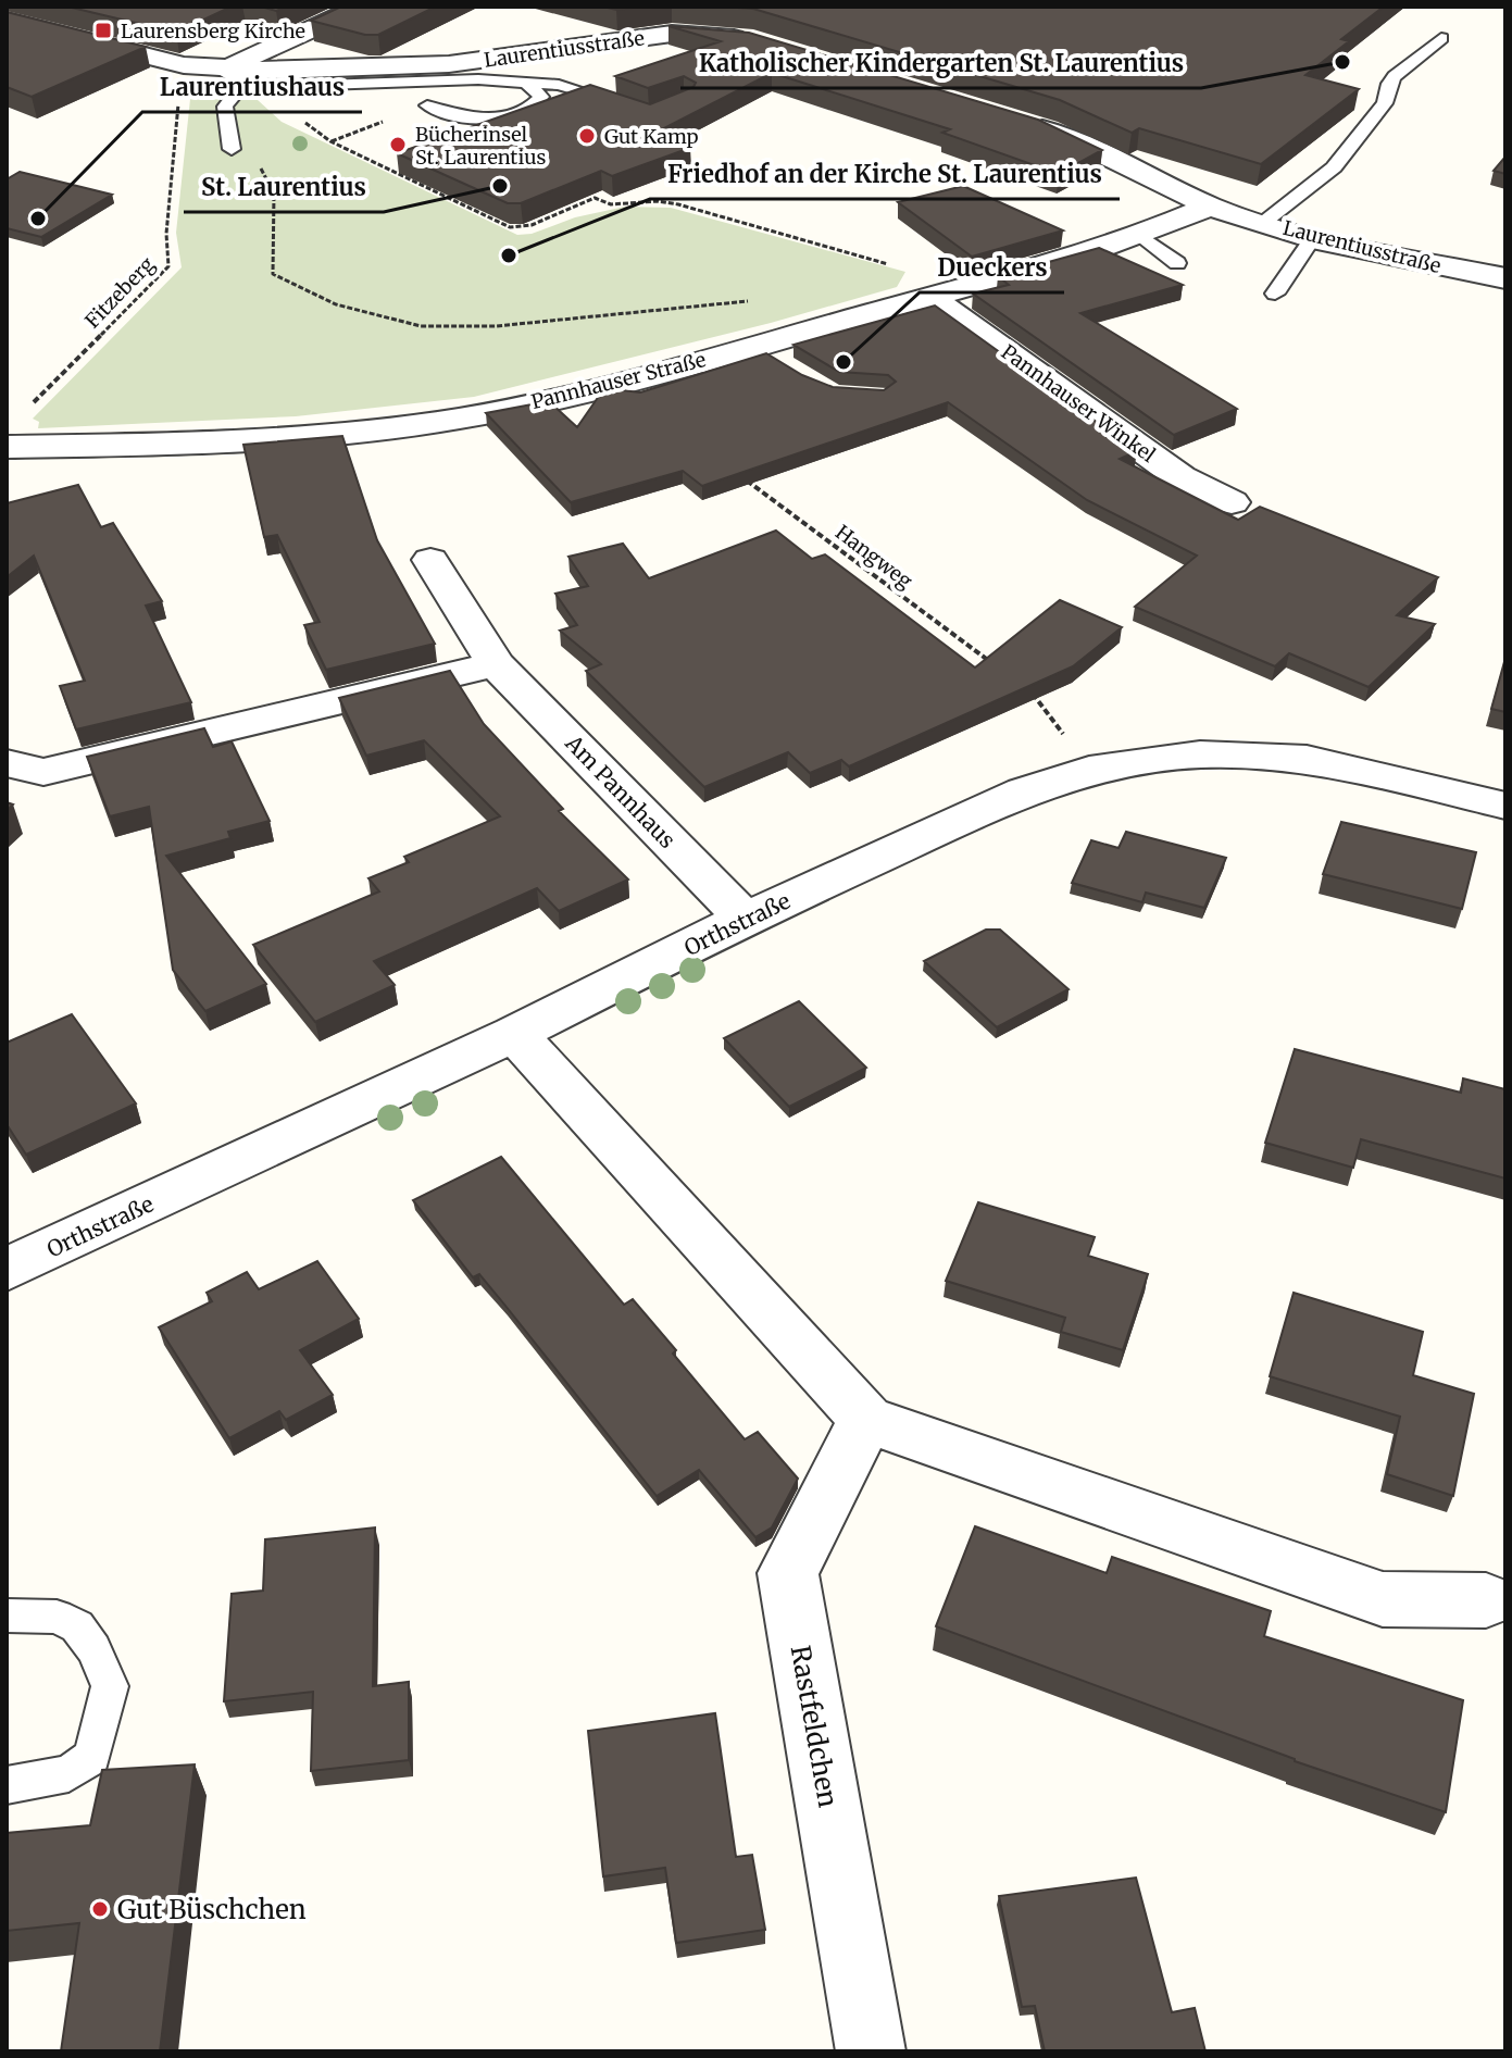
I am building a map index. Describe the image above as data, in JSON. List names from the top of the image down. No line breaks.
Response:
{"streets":{"street":["Laurentiusstraße","Pannhauser Straße","Pannhauser Winkel","Am Pannhaus","Orthstraße","Rastfeldchen"],"path":["Fitzeberg","Hangweg"]},"crossings":[["Laurentiusstraße","Pannhauser Straße"],["Pannhauser Straße","Pannhauser Winkel"],["Am Pannhaus","Orthstraße"]],"places":{"transit":["Laurensberg Kirche"],"other":["Katholischer Kindergarten St. Laurentius","Gut Kamp","Bücherinsel St. Laurentius","St. Laurentius","Laurentiushaus","Friedhof an der Kirche St. Laurentius","Dueckers","Gut Büschchen"]}}
